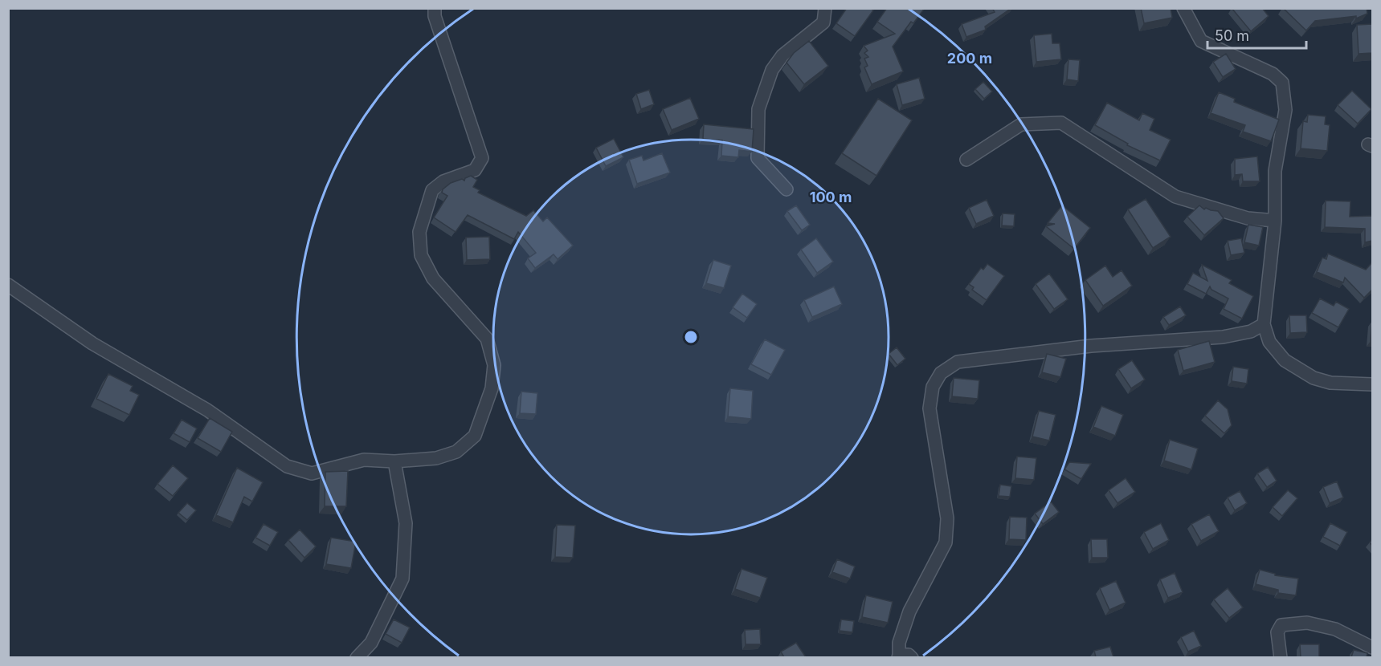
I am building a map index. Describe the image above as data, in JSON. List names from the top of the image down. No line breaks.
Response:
{"scale_bar":"50 m","rings":["200 m","100 m"]}
